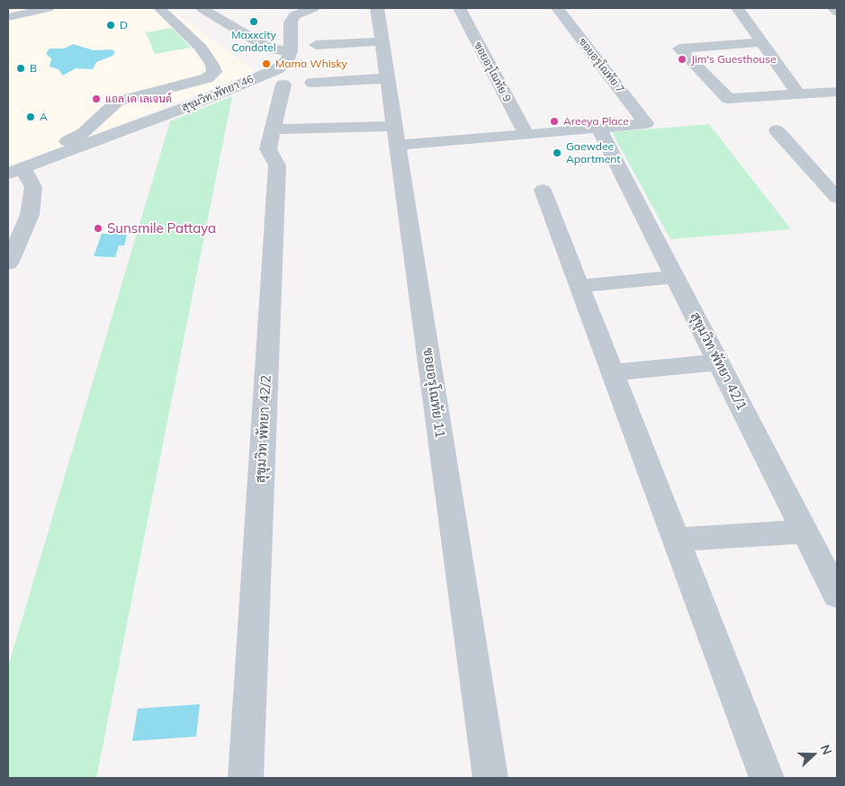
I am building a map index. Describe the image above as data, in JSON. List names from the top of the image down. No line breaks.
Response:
{"streets":{"street":["ซอยอรุโณทัย 7","ซอยอรุโณทัย 9","สุขุมวิท พัทยา 46","สุขุมวิท พัทยา 42/1","ซอยอรุโณทัย 11","สุขุมวิท พัทยา 42/2"]},"crossings":[["ซอยอรุโณทัย 7","สุขุมวิท พัทยา 42/1"]],"places":["Maxxcity Condotel","D","Jim's Guesthouse","Mama Whisky","B","แอล เค เลเจนด์","A","Areeya Place","Gaewdee Apartment","Sunsmile Pattaya"],"north":"right"}
